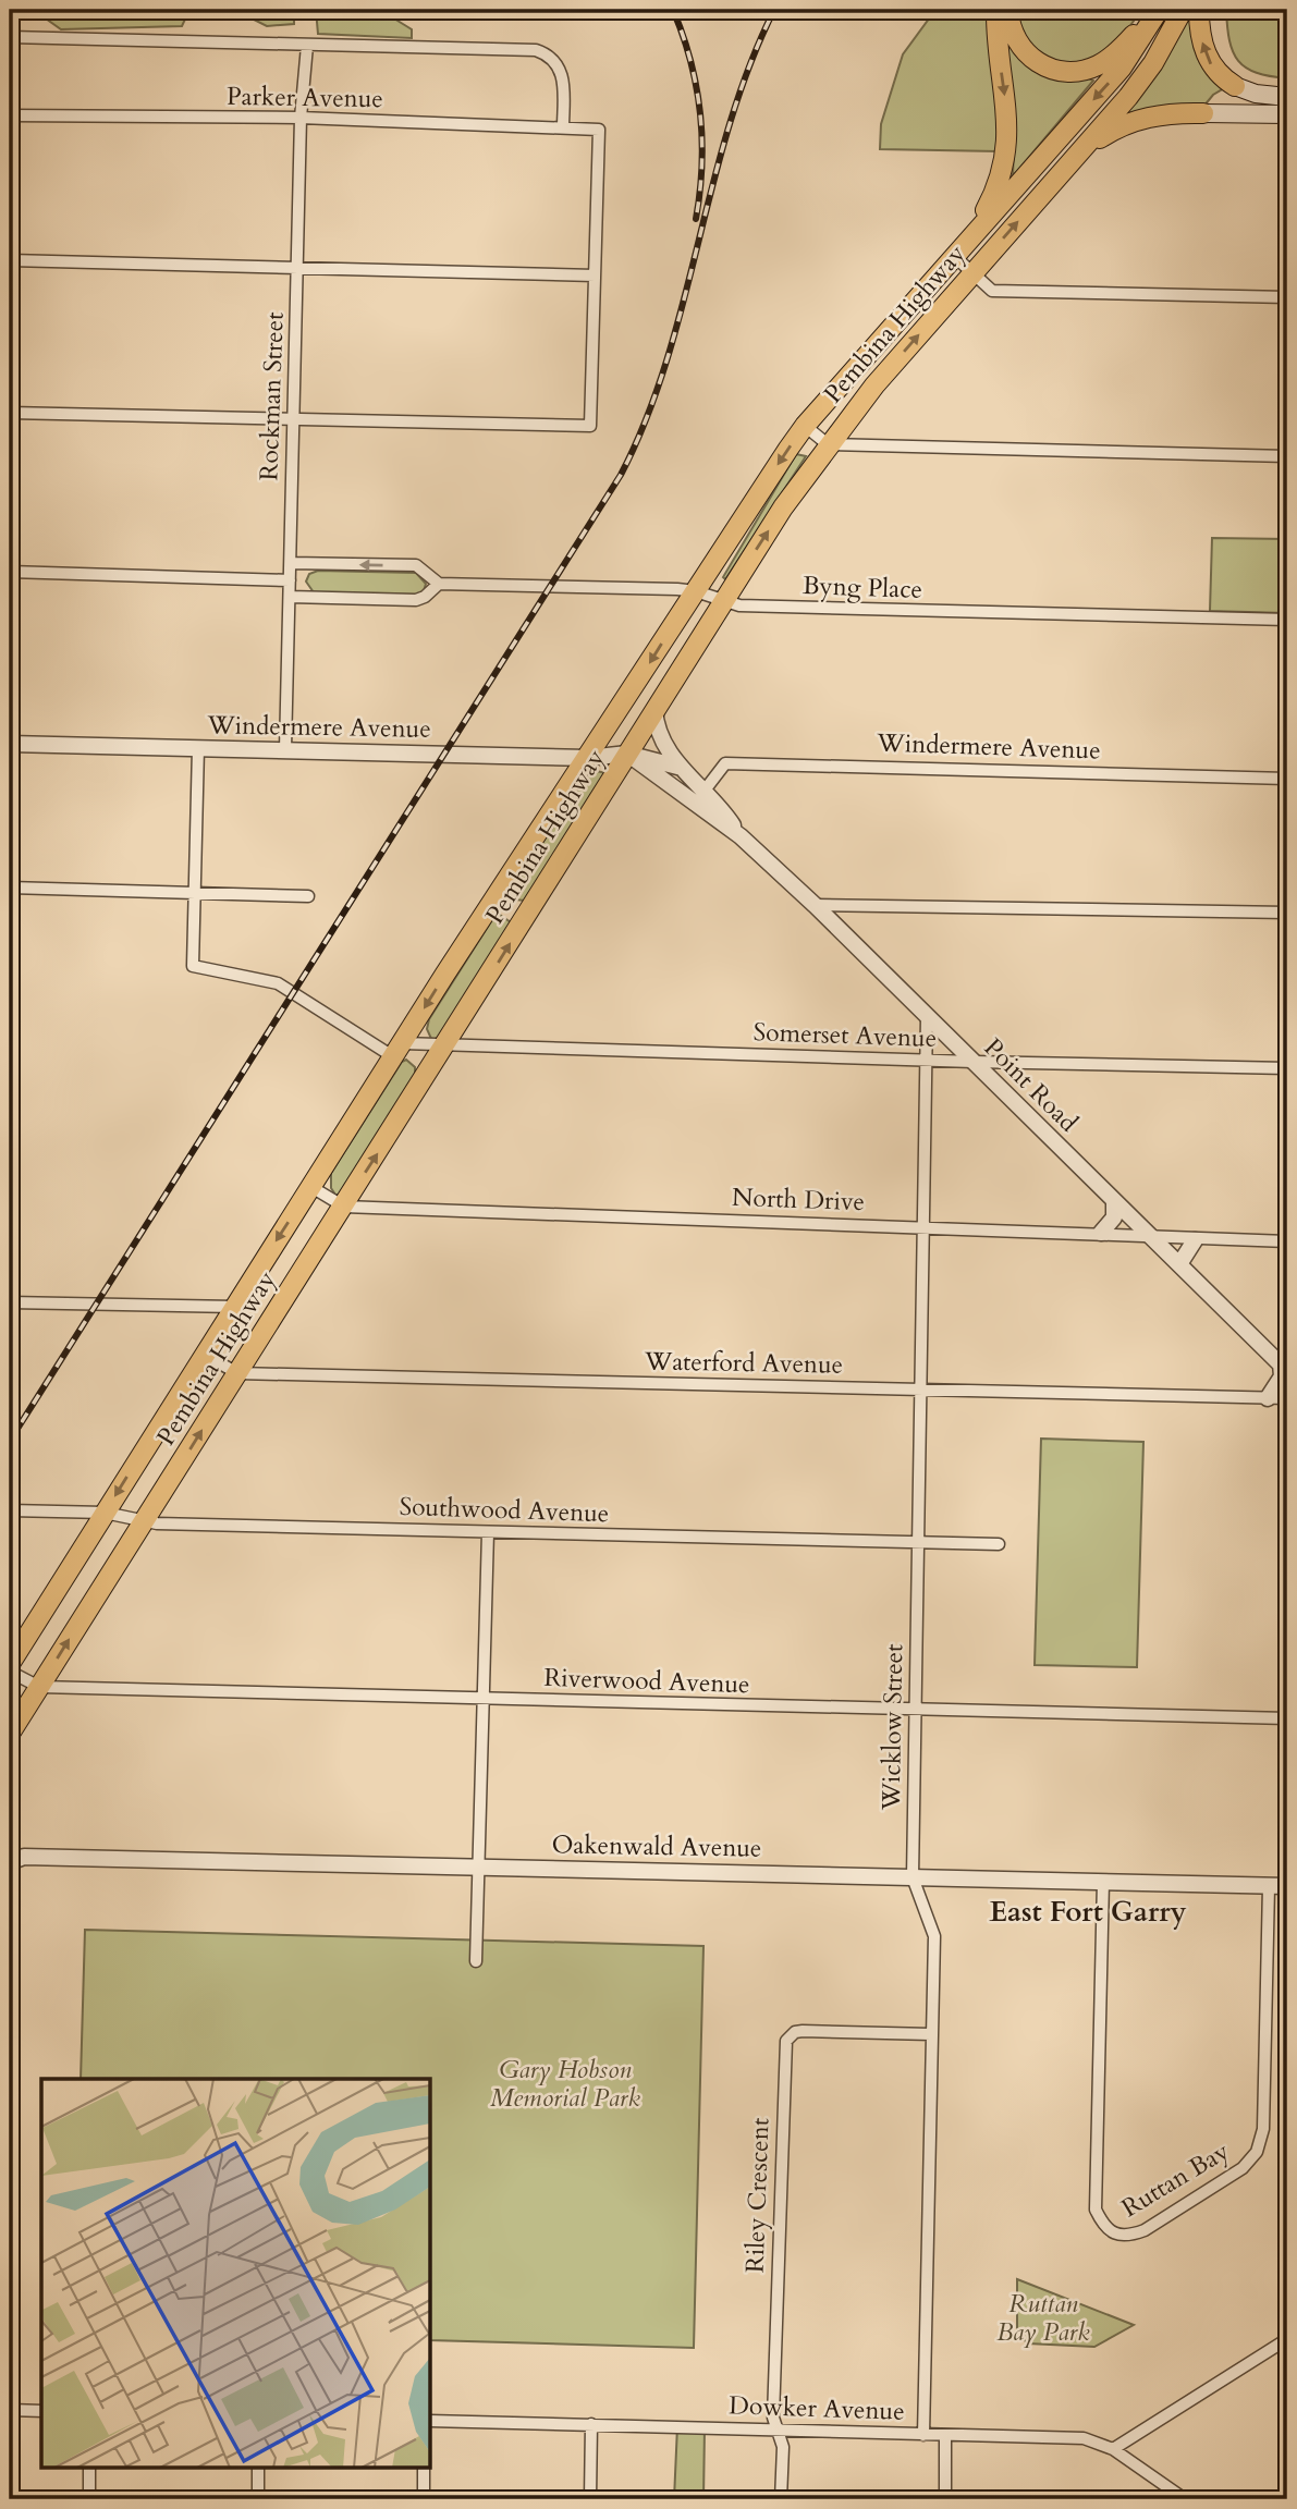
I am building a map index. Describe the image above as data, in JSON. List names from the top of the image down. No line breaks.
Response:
{"streets":{"main road":["Pembina Highway"],"street":["Parker Avenue","Rockman Street","Byng Place","Windermere Avenue","Somerset Avenue","Point Road","North Drive","Waterford Avenue","Southwood Avenue","Riverwood Avenue","Wicklow Street","Oakenwald Avenue","Ruttan Bay","Riley Crescent","Dowker Avenue"]},"crossings":[["Parker Avenue","Rockman Street"],["Pembina Highway","Byng Place"],["Pembina Highway","Windermere Avenue"],["Pembina Highway","Somerset Avenue"],["Pembina Highway","Point Road"],["Pembina Highway","North Drive"],["Pembina Highway","Waterford Avenue"],["Pembina Highway","Southwood Avenue"],["Pembina Highway","Riverwood Avenue"],["Rockman Street","Byng Place"],["Rockman Street","Windermere Avenue"],["Windermere Avenue","Point Road"],["Somerset Avenue","Point Road"],["Somerset Avenue","Wicklow Street"],["Point Road","North Drive"],["Point Road","Wicklow Street"],["North Drive","Wicklow Street"],["Waterford Avenue","Wicklow Street"],["Southwood Avenue","Wicklow Street"],["Riverwood Avenue","Wicklow Street"],["Wicklow Street","Oakenwald Avenue"],["Wicklow Street","Riley Crescent"],["Wicklow Street","Dowker Avenue"],["Oakenwald Avenue","Ruttan Bay"],["Riley Crescent","Dowker Avenue"]],"districts":["East Fort Garry"],"parks":["Gary Hobson Memorial Park","Ruttan Bay Park"]}
